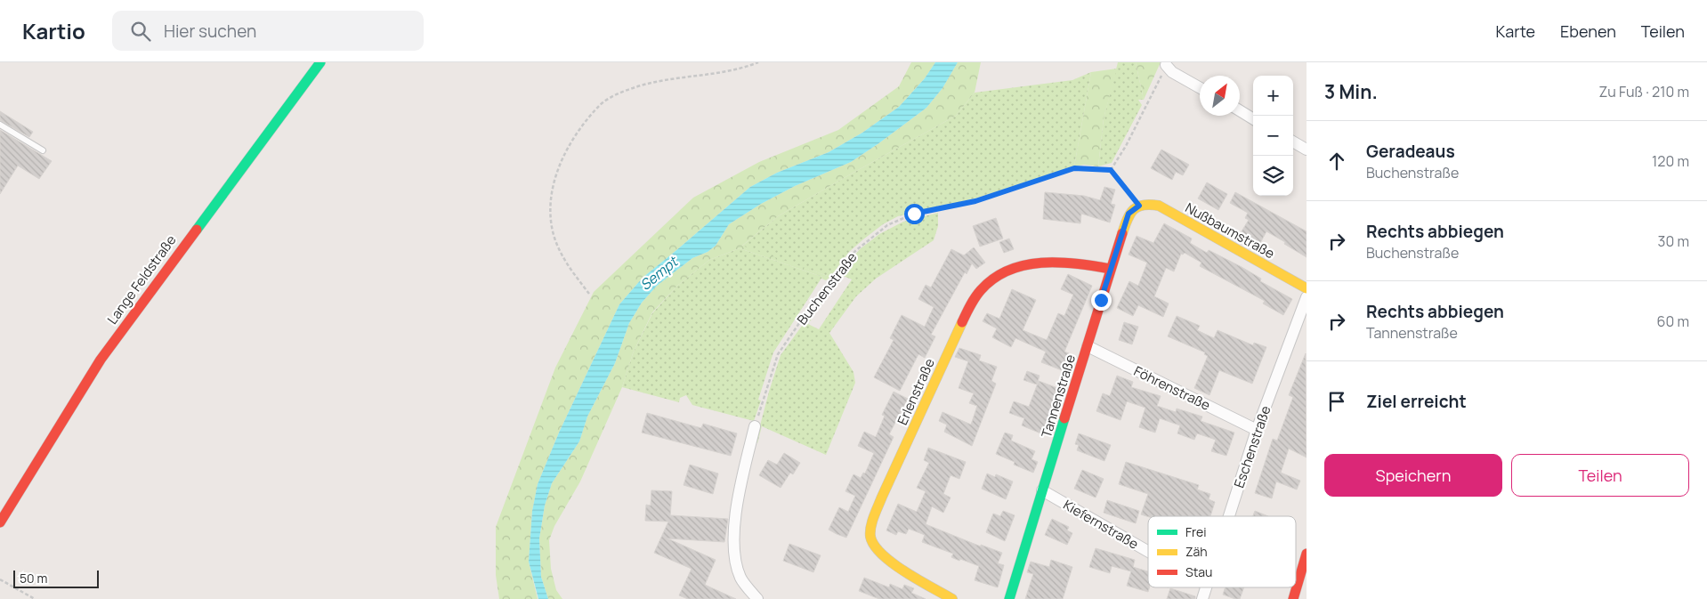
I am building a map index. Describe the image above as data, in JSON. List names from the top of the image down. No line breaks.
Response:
{"streets":{"street":["Nußbaumstraße","Lange Feldstraße","Föhrenstraße","Erlenstraße","Tannenstraße","Eschenstraße","Kiefernstraße"],"path":["Buchenstraße"]},"crossings":[["Nußbaumstraße","Tannenstraße"],["Föhrenstraße","Tannenstraße"],["Föhrenstraße","Eschenstraße"],["Erlenstraße","Tannenstraße"],["Tannenstraße","Kiefernstraße"]],"water":["Sempt"],"legend":["Frei","Zäh","Stau"],"scale_bar":"50 m","north":"top right","page":{"header":"Kartio","search":"Hier suchen","nav":["Karte","Ebenen","Teilen"],"heading":["3 Min.","Zu Fuß · 210 m"],"map_buttons":["+","−"],"list":[["Geradeaus","Buchenstraße","120 m"],["Rechts abbiegen","Buchenstraße","30 m"],["Rechts abbiegen","Tannenstraße","60 m"],"Ziel erreicht"],"buttons":["Speichern","Teilen"],"scale":"50 m"}}
